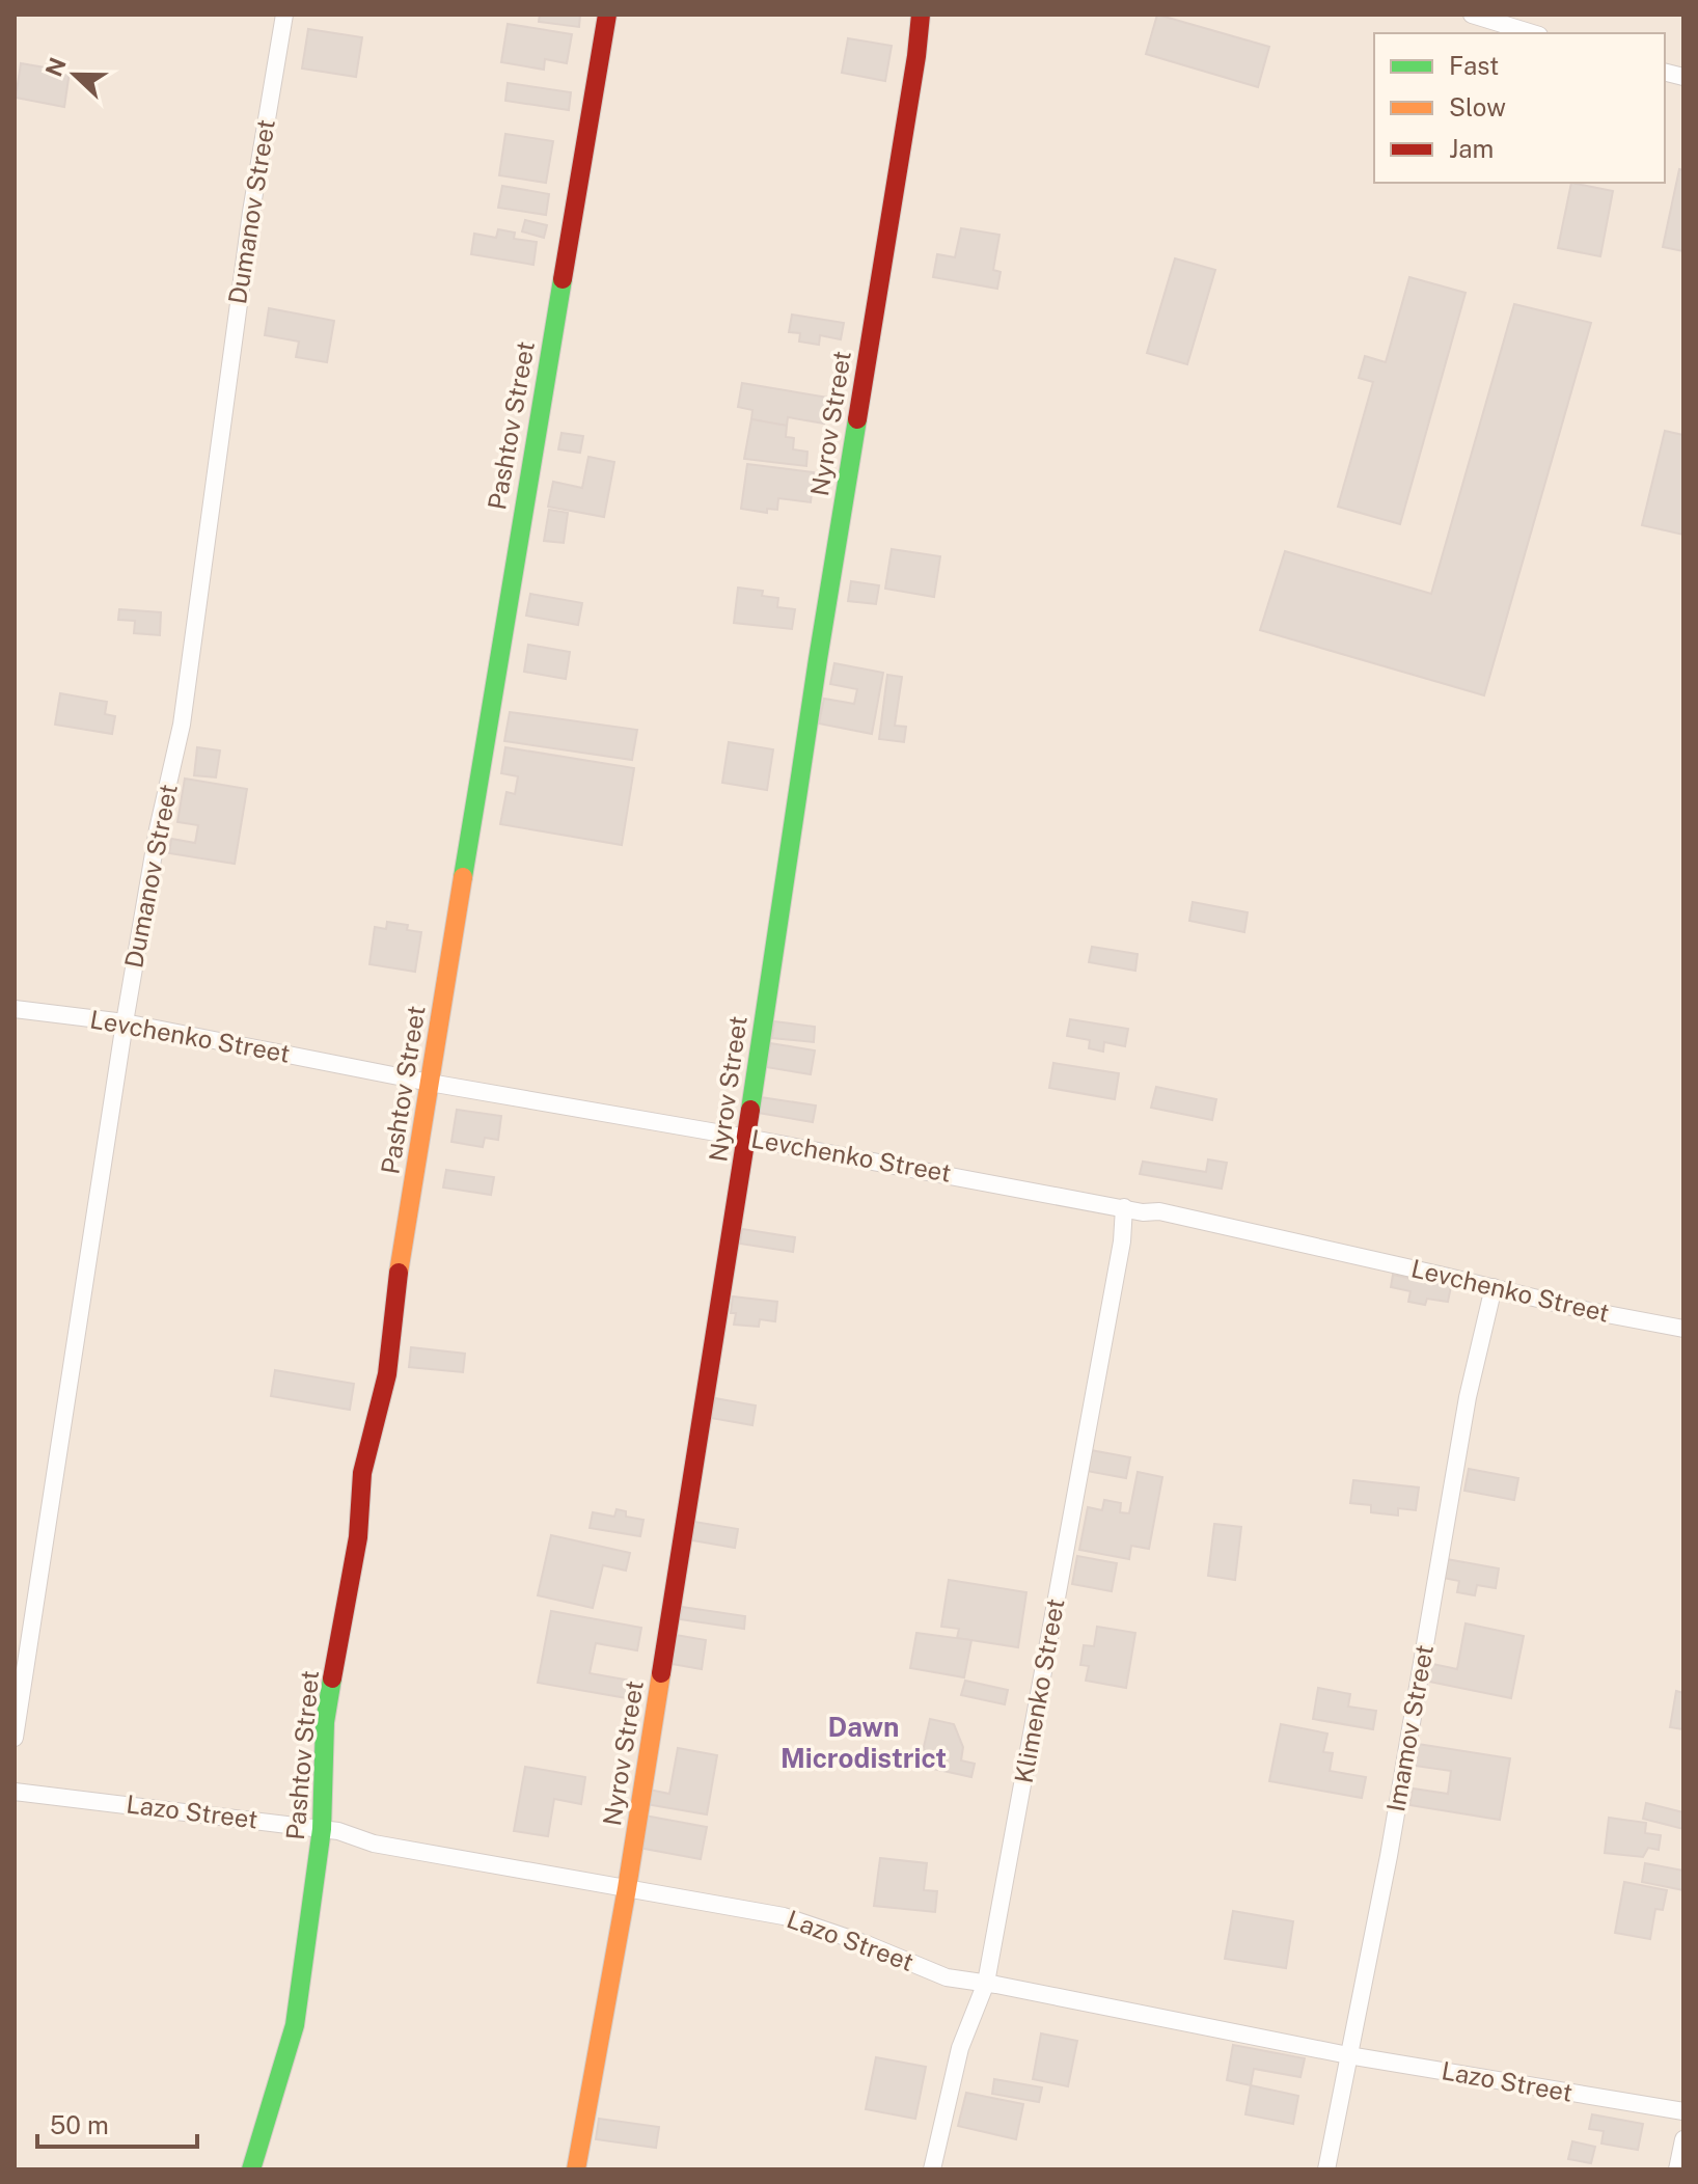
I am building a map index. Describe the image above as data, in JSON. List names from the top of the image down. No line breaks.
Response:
{"streets":{"street":["Dumanov Street","Nyrov Street","Pashtov Street","Levchenko Street","Klimenko Street","Imamov Street","Lazo Street"]},"crossings":[["Dumanov Street","Levchenko Street"],["Nyrov Street","Levchenko Street"],["Nyrov Street","Lazo Street"],["Pashtov Street","Levchenko Street"],["Pashtov Street","Lazo Street"],["Levchenko Street","Klimenko Street"],["Levchenko Street","Imamov Street"],["Klimenko Street","Lazo Street"],["Imamov Street","Lazo Street"]],"districts":["Dawn Microdistrict"],"legend":["Fast","Slow","Jam"],"scale_bar":"50 m","north":"left"}
